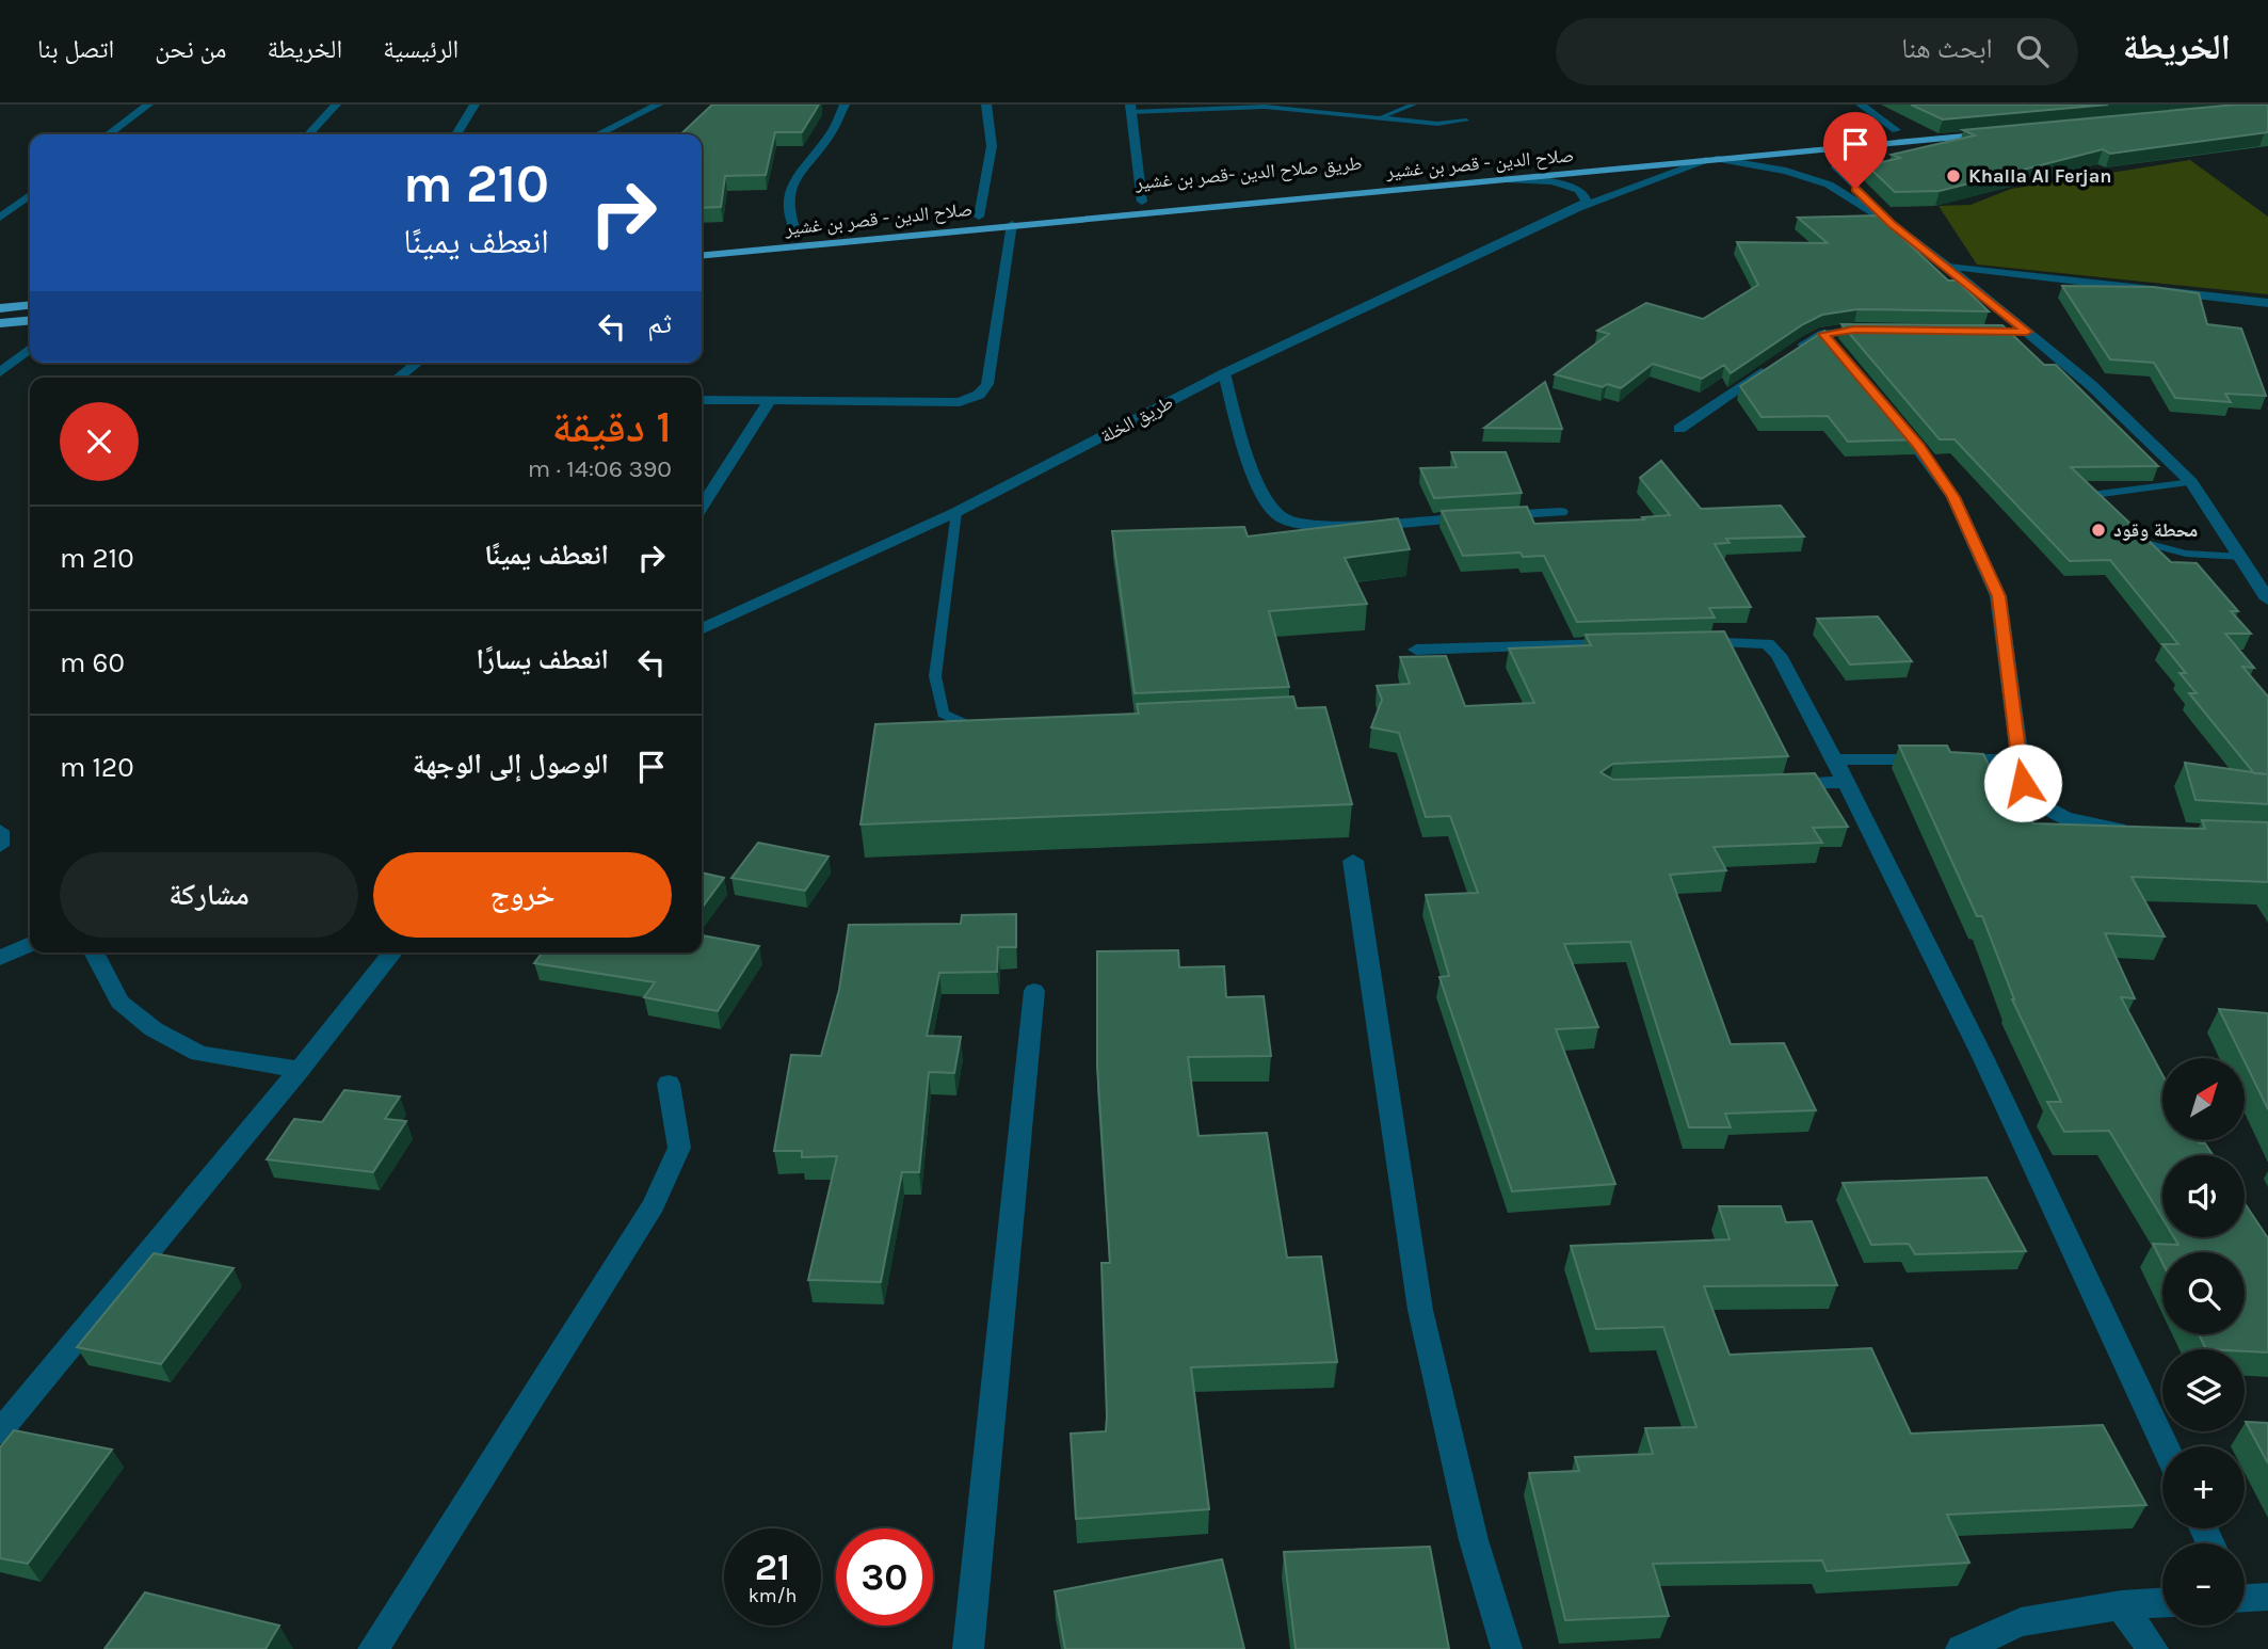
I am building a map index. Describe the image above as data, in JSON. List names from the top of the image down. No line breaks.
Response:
{"streets":{"highway":["صلاح الدين - قصر بن غشير","طريق صلاح الدين -قصر بن غشير"],"street":["طريق الخلة"]},"crossings":[["صلاح الدين - قصر بن غشير","طريق الخلة"]],"places":["Khalla Al Ferjan","محطة وقود"],"north":"top right","page":{"header":"الخريطة","search":"ابحث هنا","nav":["الرئيسية","الخريطة","من نحن","اتصل بنا"],"turn":["210 m","انعطف يمينًا"],"then":"ثم","heading":["1 دقيقة","390 m · 14:06"],"list":[{"name":"انعطف يمينًا","value":"210 m"},{"name":"انعطف يسارًا","value":"60 m"},{"name":"الوصول إلى الوجهة","value":"120 m"}],"buttons":["خروج","مشاركة"],"map_buttons":["+","−"],"speed":"21 km/h","limit":"30"}}
